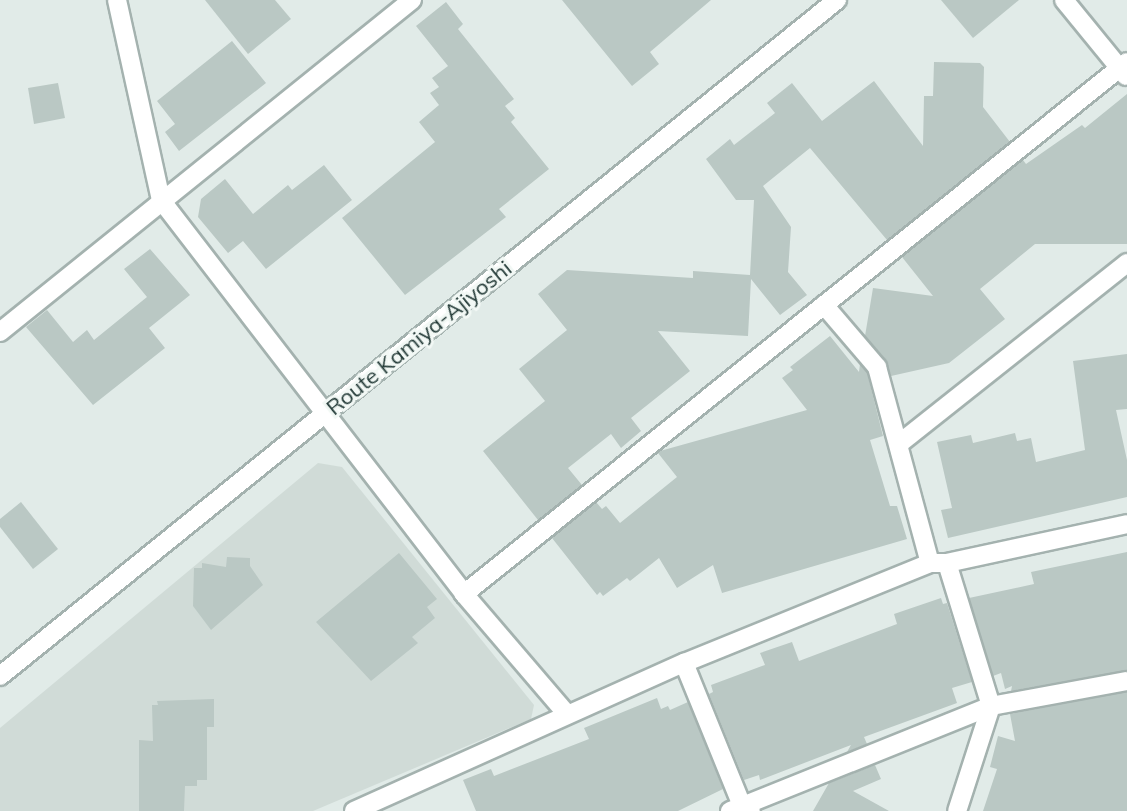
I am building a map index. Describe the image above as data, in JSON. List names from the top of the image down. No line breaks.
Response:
{"streets":{"street":["Route Kamiya-Ajiyoshi"]}}
